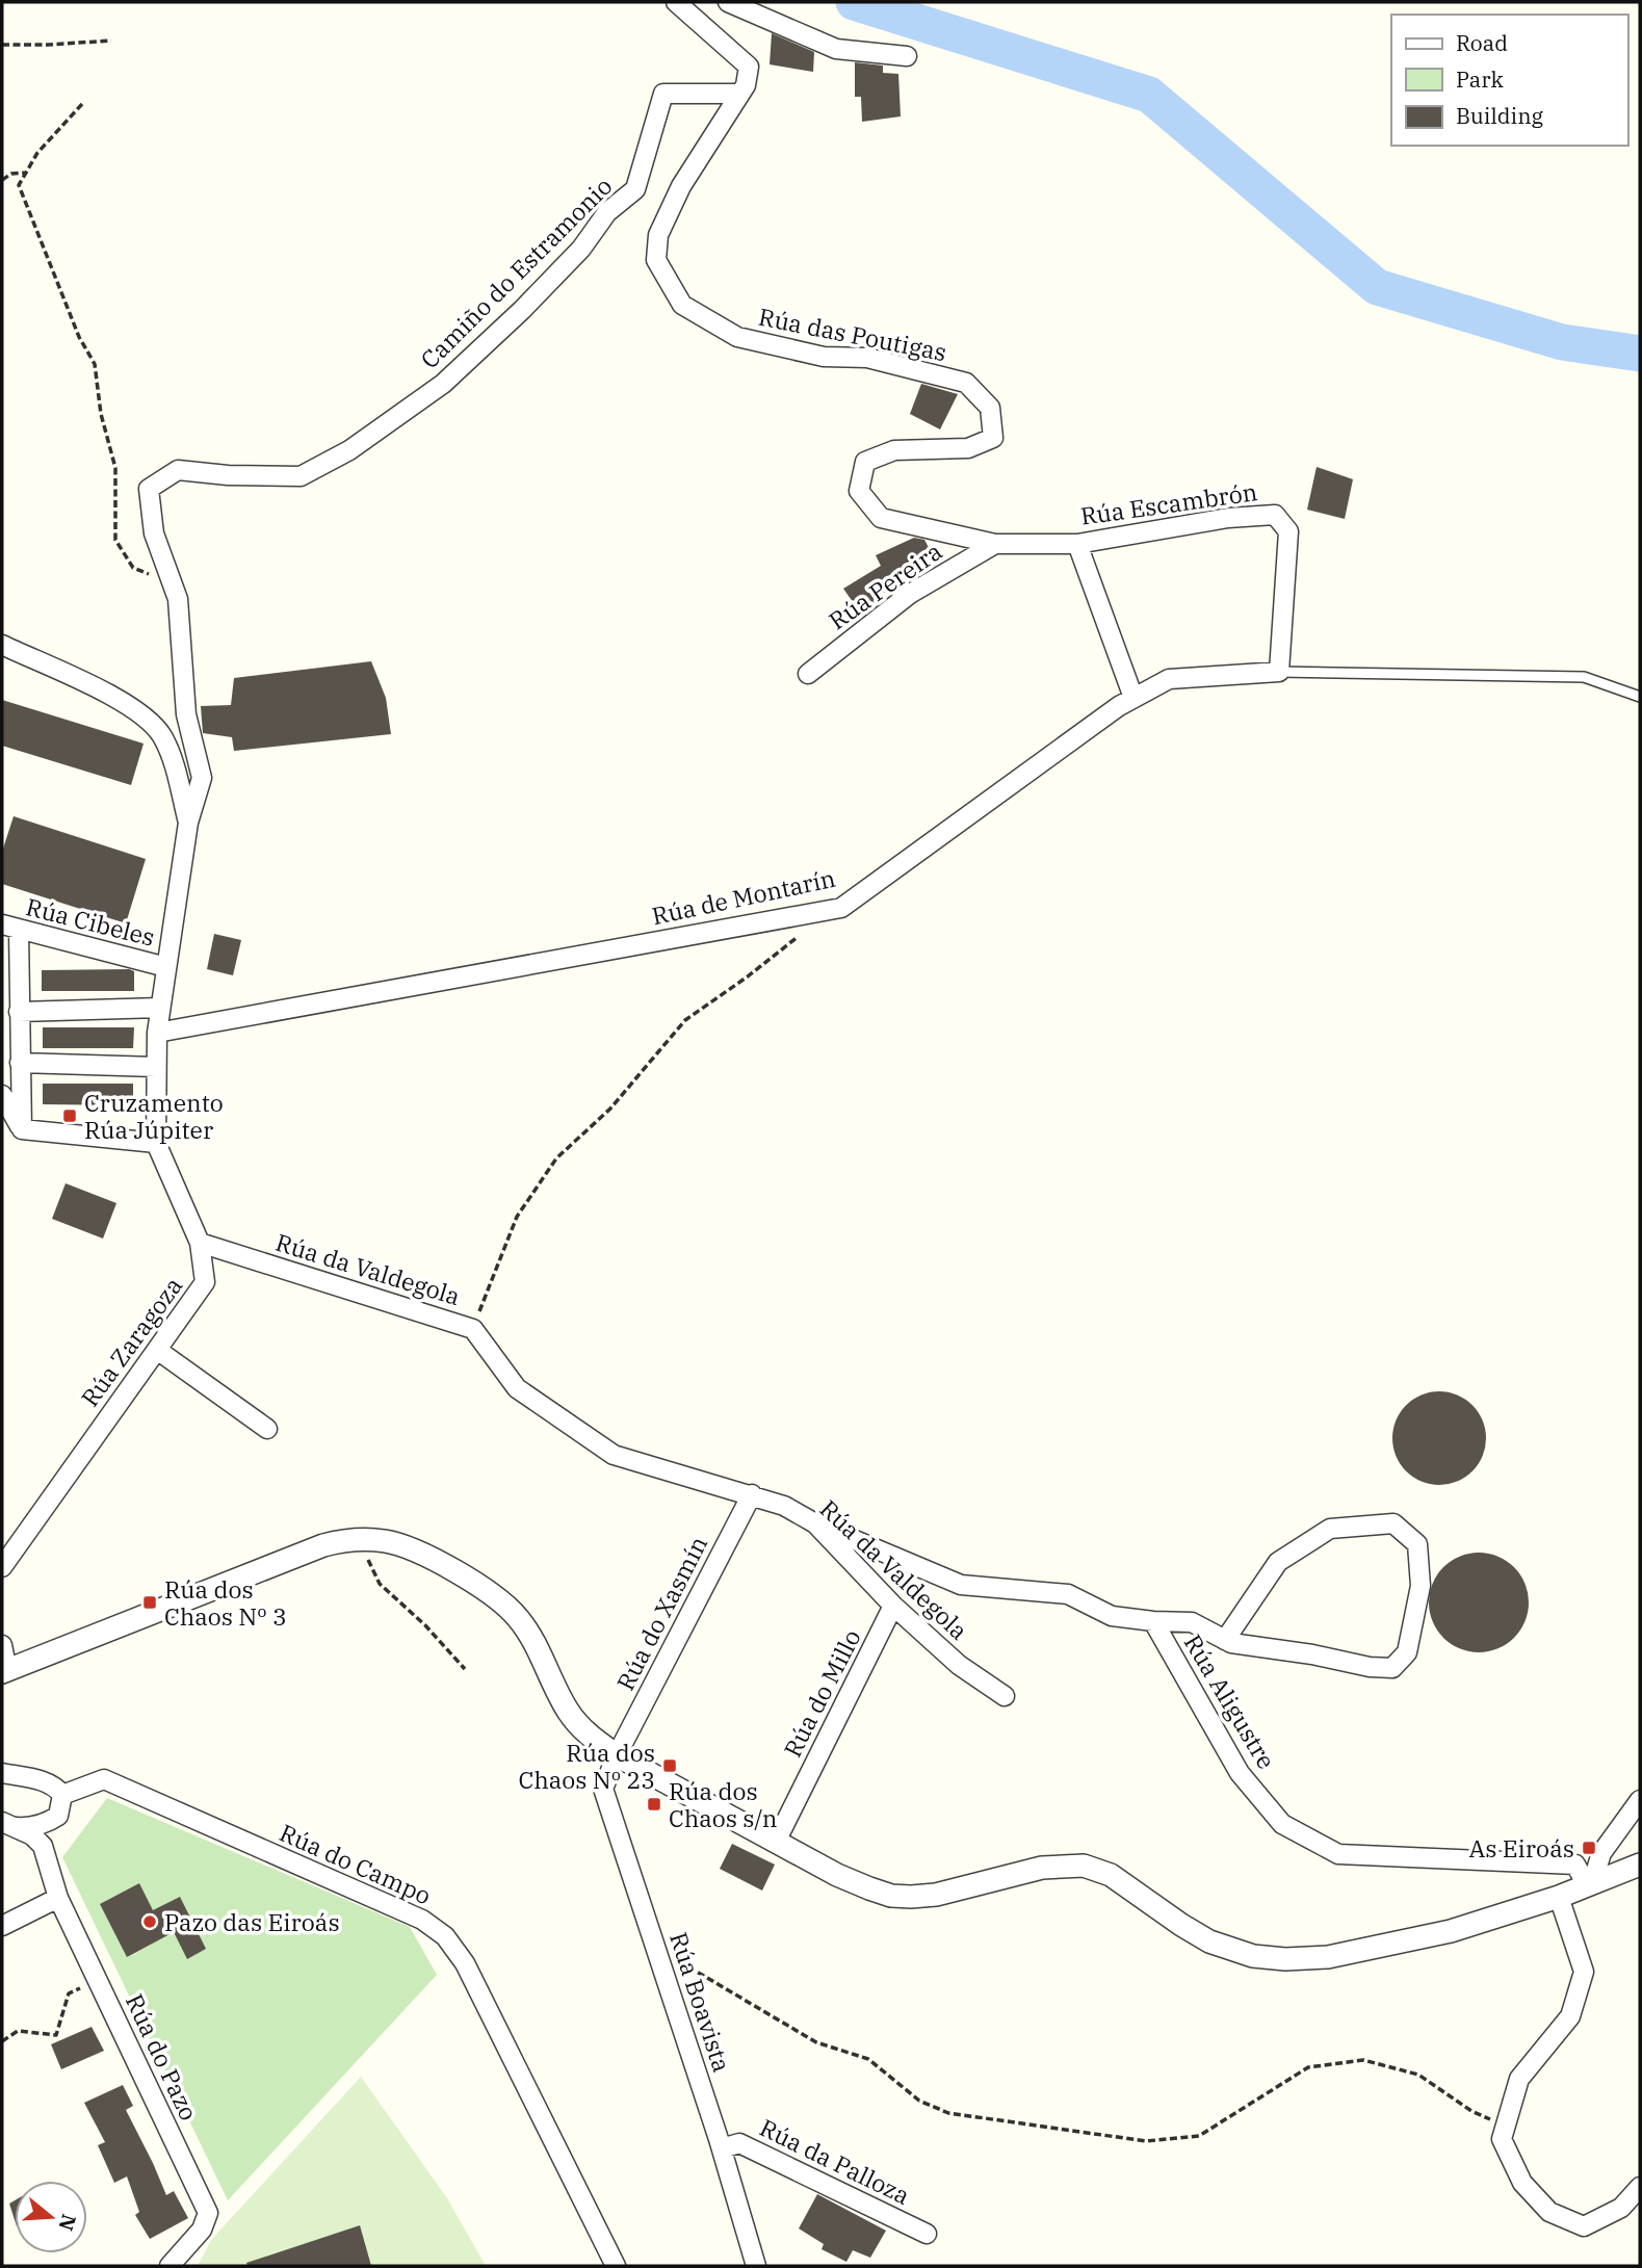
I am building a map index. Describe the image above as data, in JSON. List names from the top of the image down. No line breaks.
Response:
{"streets":{"street":["Camiño do Estramonio","Rúa das Poutigas","Rúa Escambrón","Rúa Pereira","Rúa de Montarín","Rúa Cibeles","Rúa da Valdegola","Rúa Zaragoza","Rúa do Xasmín","Rúa do Millo","Rúa Aligustre","Rúa do Campo","Rúa Boavista","Rúa do Pazo","Rúa da Palloza"]},"crossings":[["Camiño do Estramonio","Rúa das Poutigas"],["Camiño do Estramonio","Rúa Zaragoza"],["Rúa das Poutigas","Rúa Escambrón"],["Rúa das Poutigas","Rúa Pereira"],["Rúa Escambrón","Rúa Pereira"],["Rúa Escambrón","Rúa de Montarín"],["Rúa de Montarín","Rúa Zaragoza"],["Rúa Cibeles","Rúa Zaragoza"],["Rúa da Valdegola","Rúa Zaragoza"],["Rúa da Valdegola","Rúa do Xasmín"],["Rúa da Valdegola","Rúa do Millo"],["Rúa do Xasmín","Rúa Boavista"],["Rúa Boavista","Rúa da Palloza"]],"places":{"transit":["Cruzamento Rúa Júpiter","Rúa dos Chaos Nº 3","Rúa dos Chaos Nº 23","Rúa dos Chaos s/n","As Eiroás"],"other":["Pazo das Eiroás"]},"legend":["Road","Park","Building"],"north":"right"}
